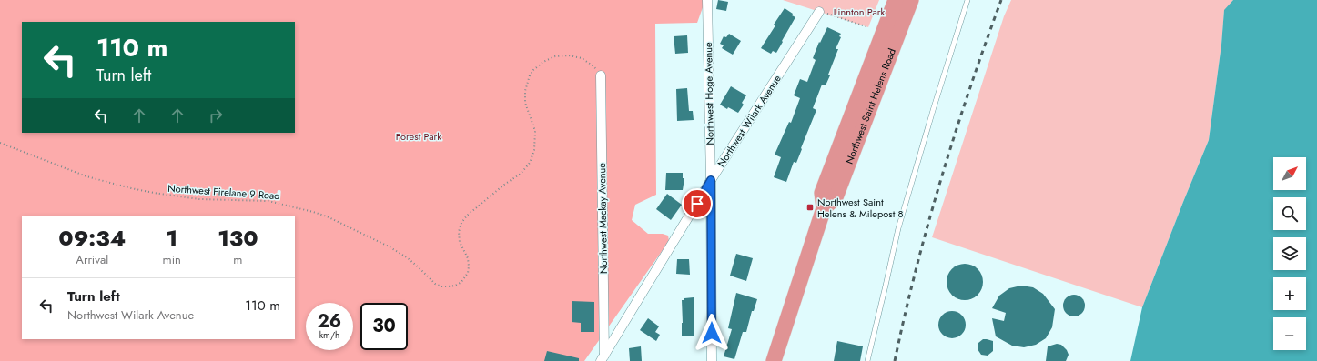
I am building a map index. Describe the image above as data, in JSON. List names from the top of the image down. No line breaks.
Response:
{"streets":{"highway":["Northwest Saint Helens Road"],"street":["Northwest Hoge Avenue","Northwest Wilark Avenue","Northwest Mackay Avenue"],"path":["Northwest Firelane 9 Road"]},"crossings":[["Northwest Hoge Avenue","Northwest Wilark Avenue"],["Northwest Wilark Avenue","Northwest Mackay Avenue"],["Northwest Firelane 9 Road","Northwest Mackay Avenue"]],"parks":["Linnton Park","Forest Park"],"places":{"transit":["Northwest Saint Helens & Milepost 8"]},"north":"top right","page":{"turn":["110 m","Turn left"],"map_buttons":["+","−"],"eta":["09:34","Arrival","1","min","130","m"],"list":[{"name":"Turn left","note":"Northwest Wilark Avenue","value":"110 m"}],"speed":"26 km/h","limit":"30"}}
